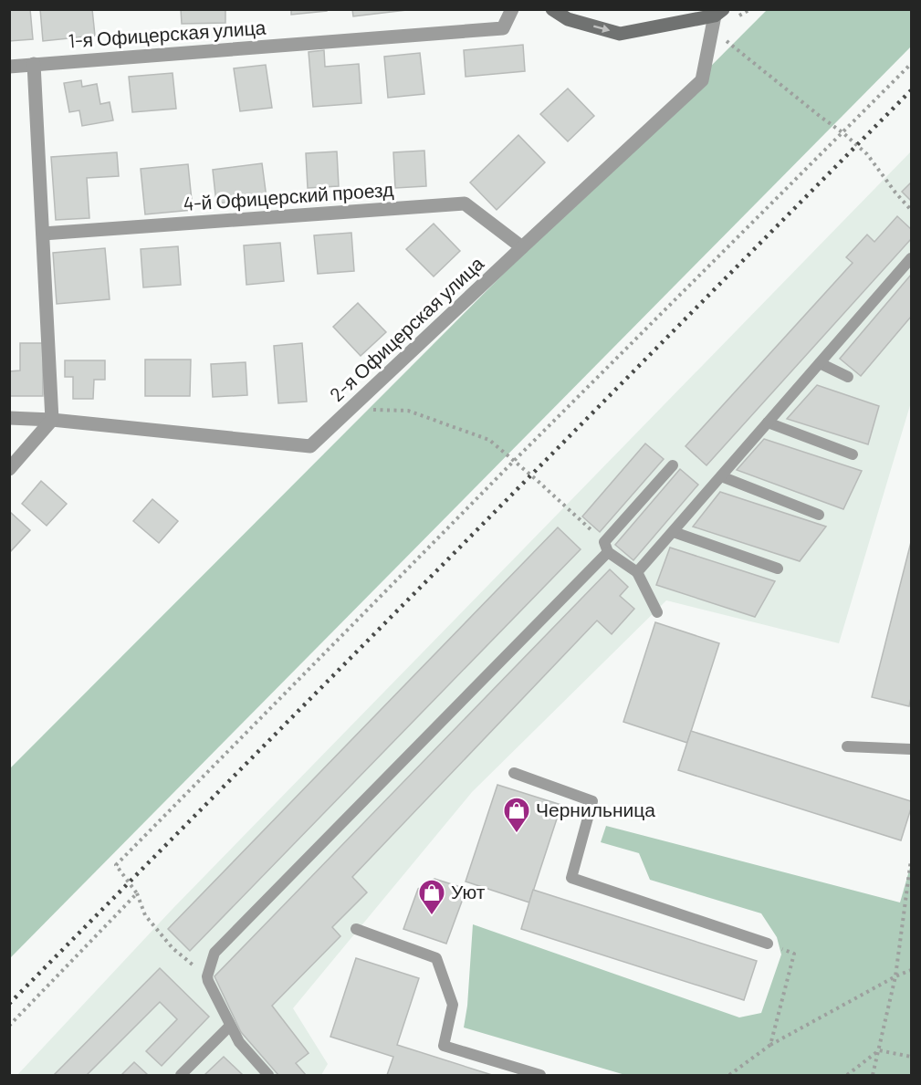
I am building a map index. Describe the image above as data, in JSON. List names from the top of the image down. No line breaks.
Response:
{"streets":{"street":["1-я Офицерская улица","4-й Офицерский проезд","2-я Офицерская улица"]},"crossings":[["4-й Офицерский проезд","2-я Офицерская улица"]],"places":{"shop":["Чернильница","Уют"]}}
